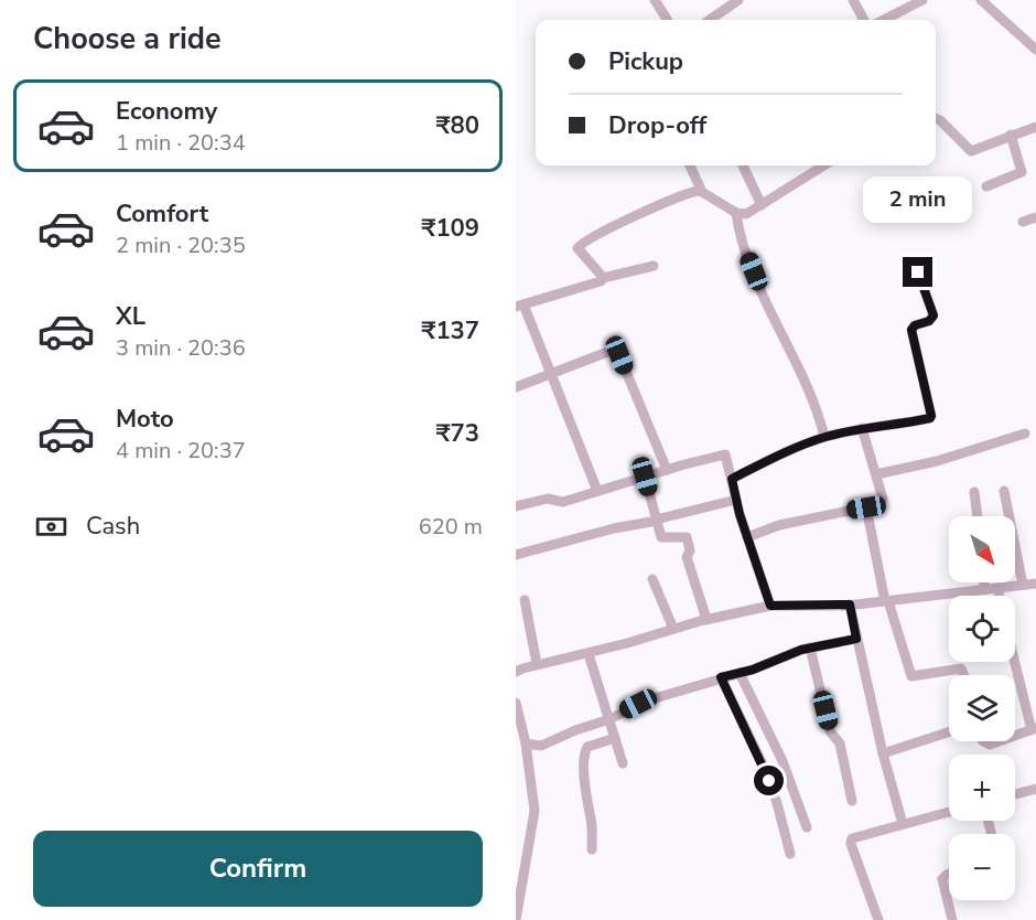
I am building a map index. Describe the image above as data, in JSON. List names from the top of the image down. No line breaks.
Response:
{"north":"bottom right","page":{"heading":"Choose a ride","banner":["Pickup","Drop-off"],"list":[{"name":"Economy","note":"1 min · 20:34","value":"₹80"},{"name":"Comfort","note":"2 min · 20:35","value":"₹109"},{"name":"XL","note":"3 min · 20:36","value":"₹137"},{"name":"Moto","note":"4 min · 20:37","value":"₹73"}],"bubble":"2 min","pay":["Cash","620 m"],"map_buttons":["+","−"],"buttons":"Confirm"}}
